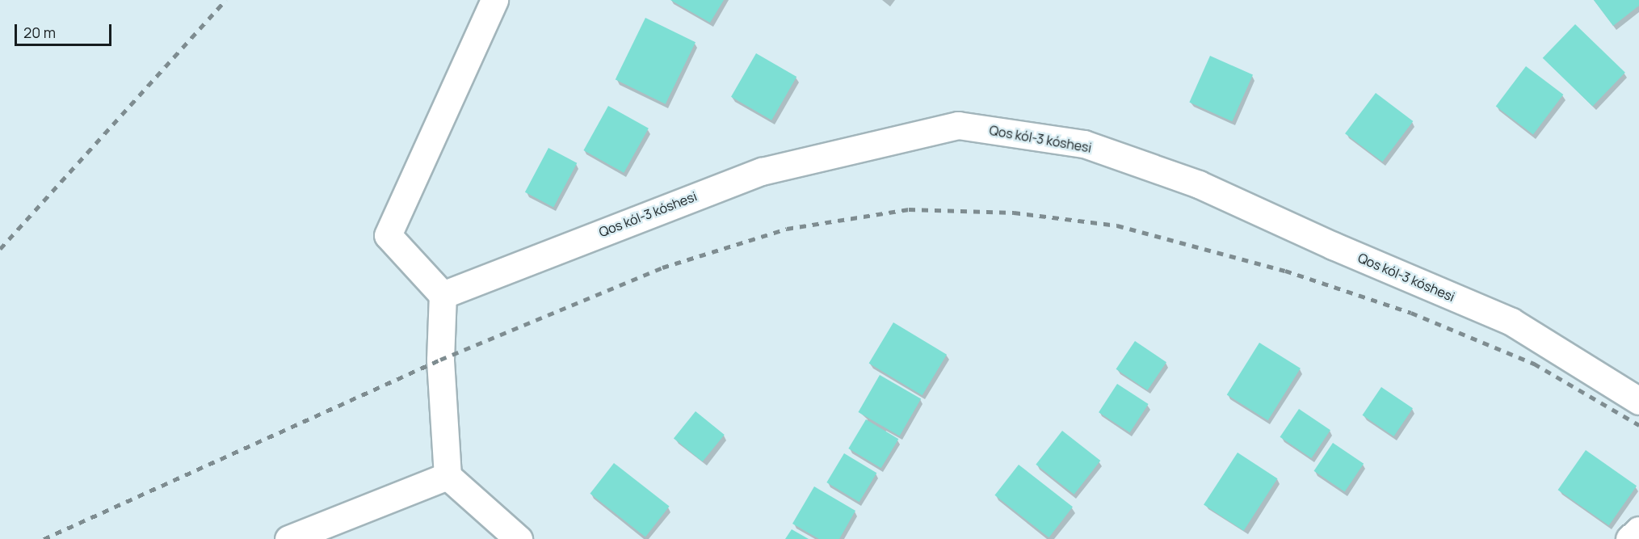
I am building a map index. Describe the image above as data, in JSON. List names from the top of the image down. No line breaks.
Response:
{"streets":{"street":["Qos kól-3 kóshesi"]},"scale_bar":"20 m"}
